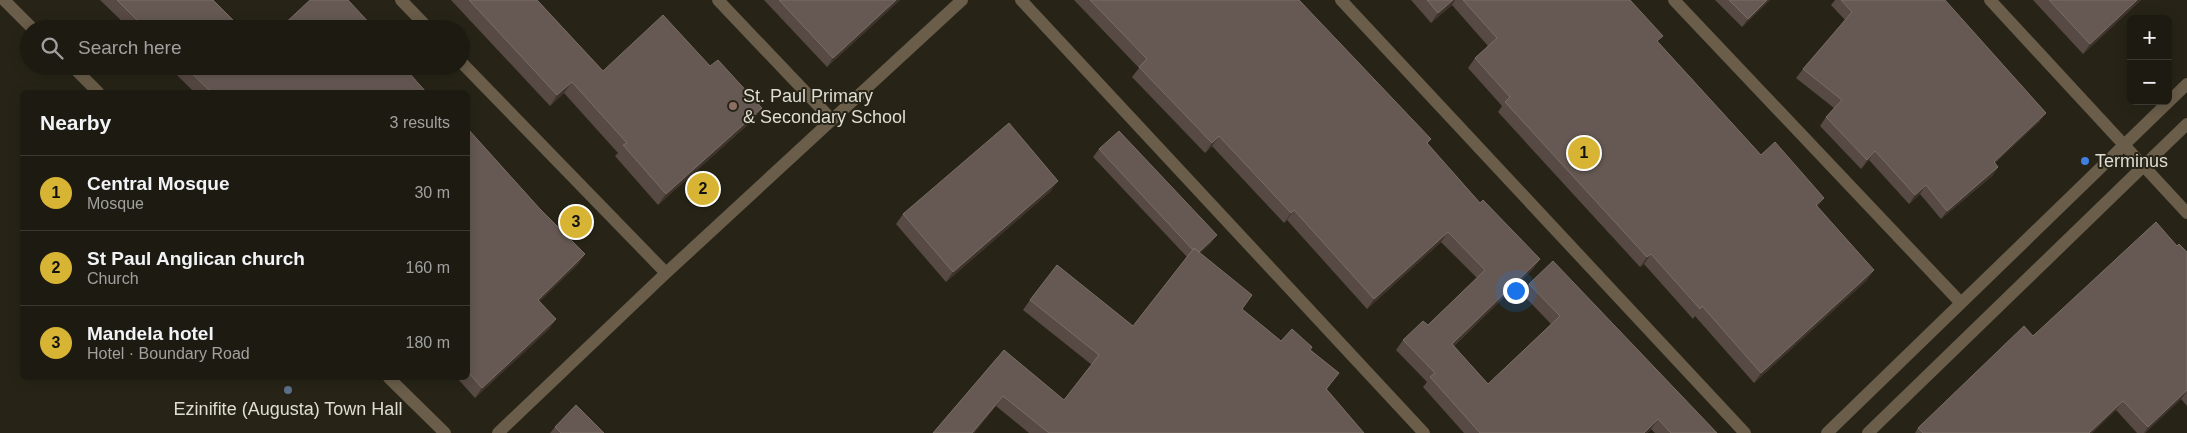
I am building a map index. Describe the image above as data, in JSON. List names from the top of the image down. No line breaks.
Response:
{"places":["St. Paul Primary & Secondary School","Terminus","Ezinifite (Augusta) Town Hall"],"page":{"map_buttons":["+","−"],"search":"Search here","heading":["Nearby","3 results"],"pins":["1","2","3"],"list":[{"mark":"1","name":"Central Mosque","note":"Mosque","value":"30 m"},{"mark":"2","name":"St Paul Anglican church","note":"Church","value":"160 m"},{"mark":"3","name":"Mandela hotel","note":"Hotel · Boundary Road","value":"180 m"}]}}
